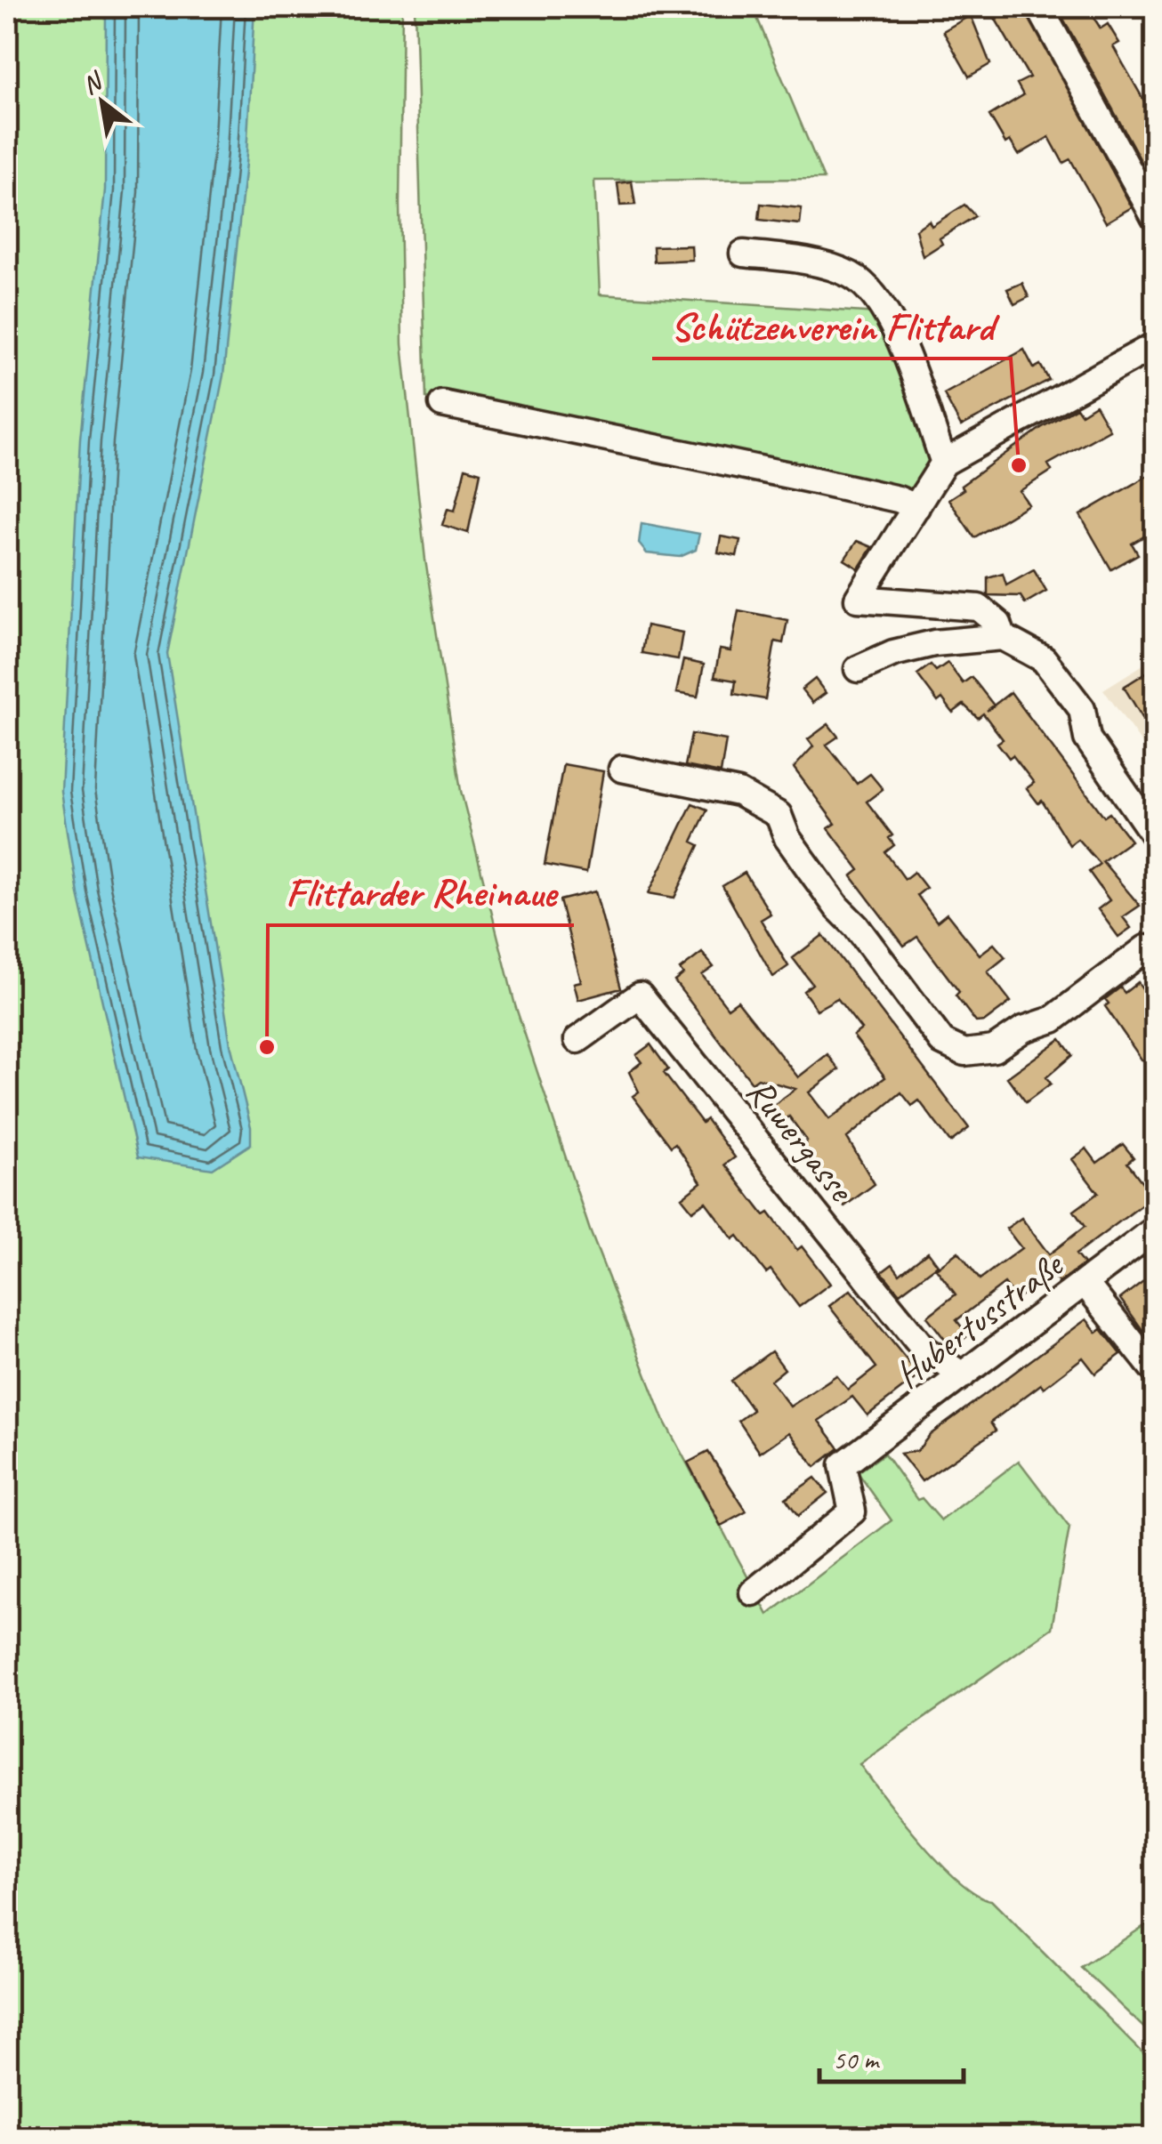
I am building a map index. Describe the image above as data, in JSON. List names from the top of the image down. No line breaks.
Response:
{"streets":{"street":["Ruwergasse","Hubertusstraße"]},"crossings":[["Ruwergasse","Hubertusstraße"]],"places":["Schützenverein Flittard","Flittarder Rheinaue"],"scale_bar":"50 m","north":"top left"}
